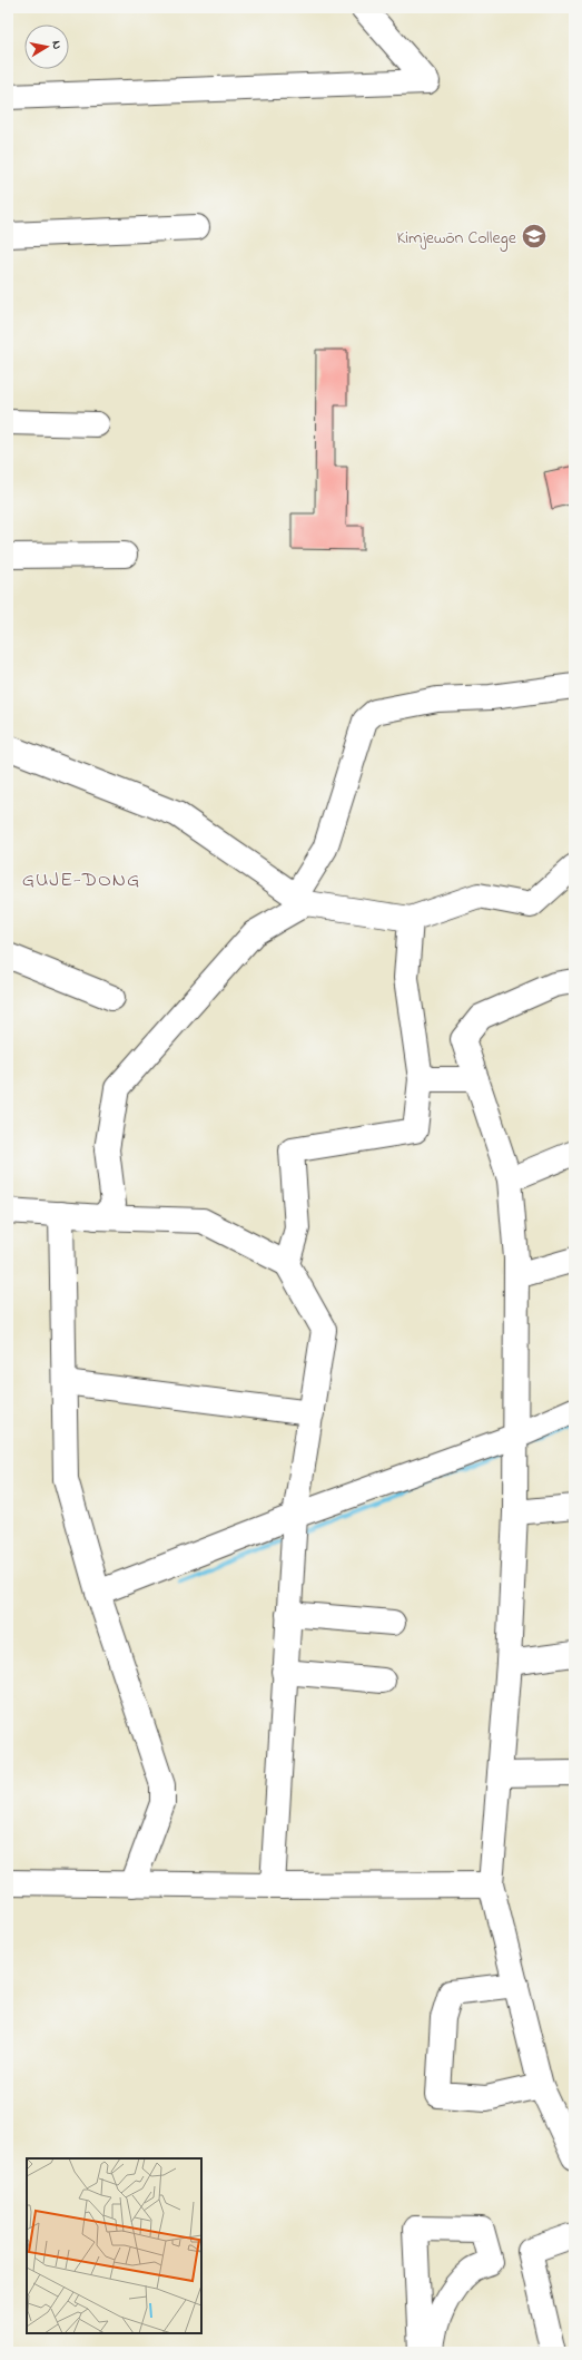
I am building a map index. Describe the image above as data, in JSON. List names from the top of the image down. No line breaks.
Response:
{"districts":["GUJE-DONG"],"places":{"school or university":["Kimjewŏn College"]},"north":"right"}
